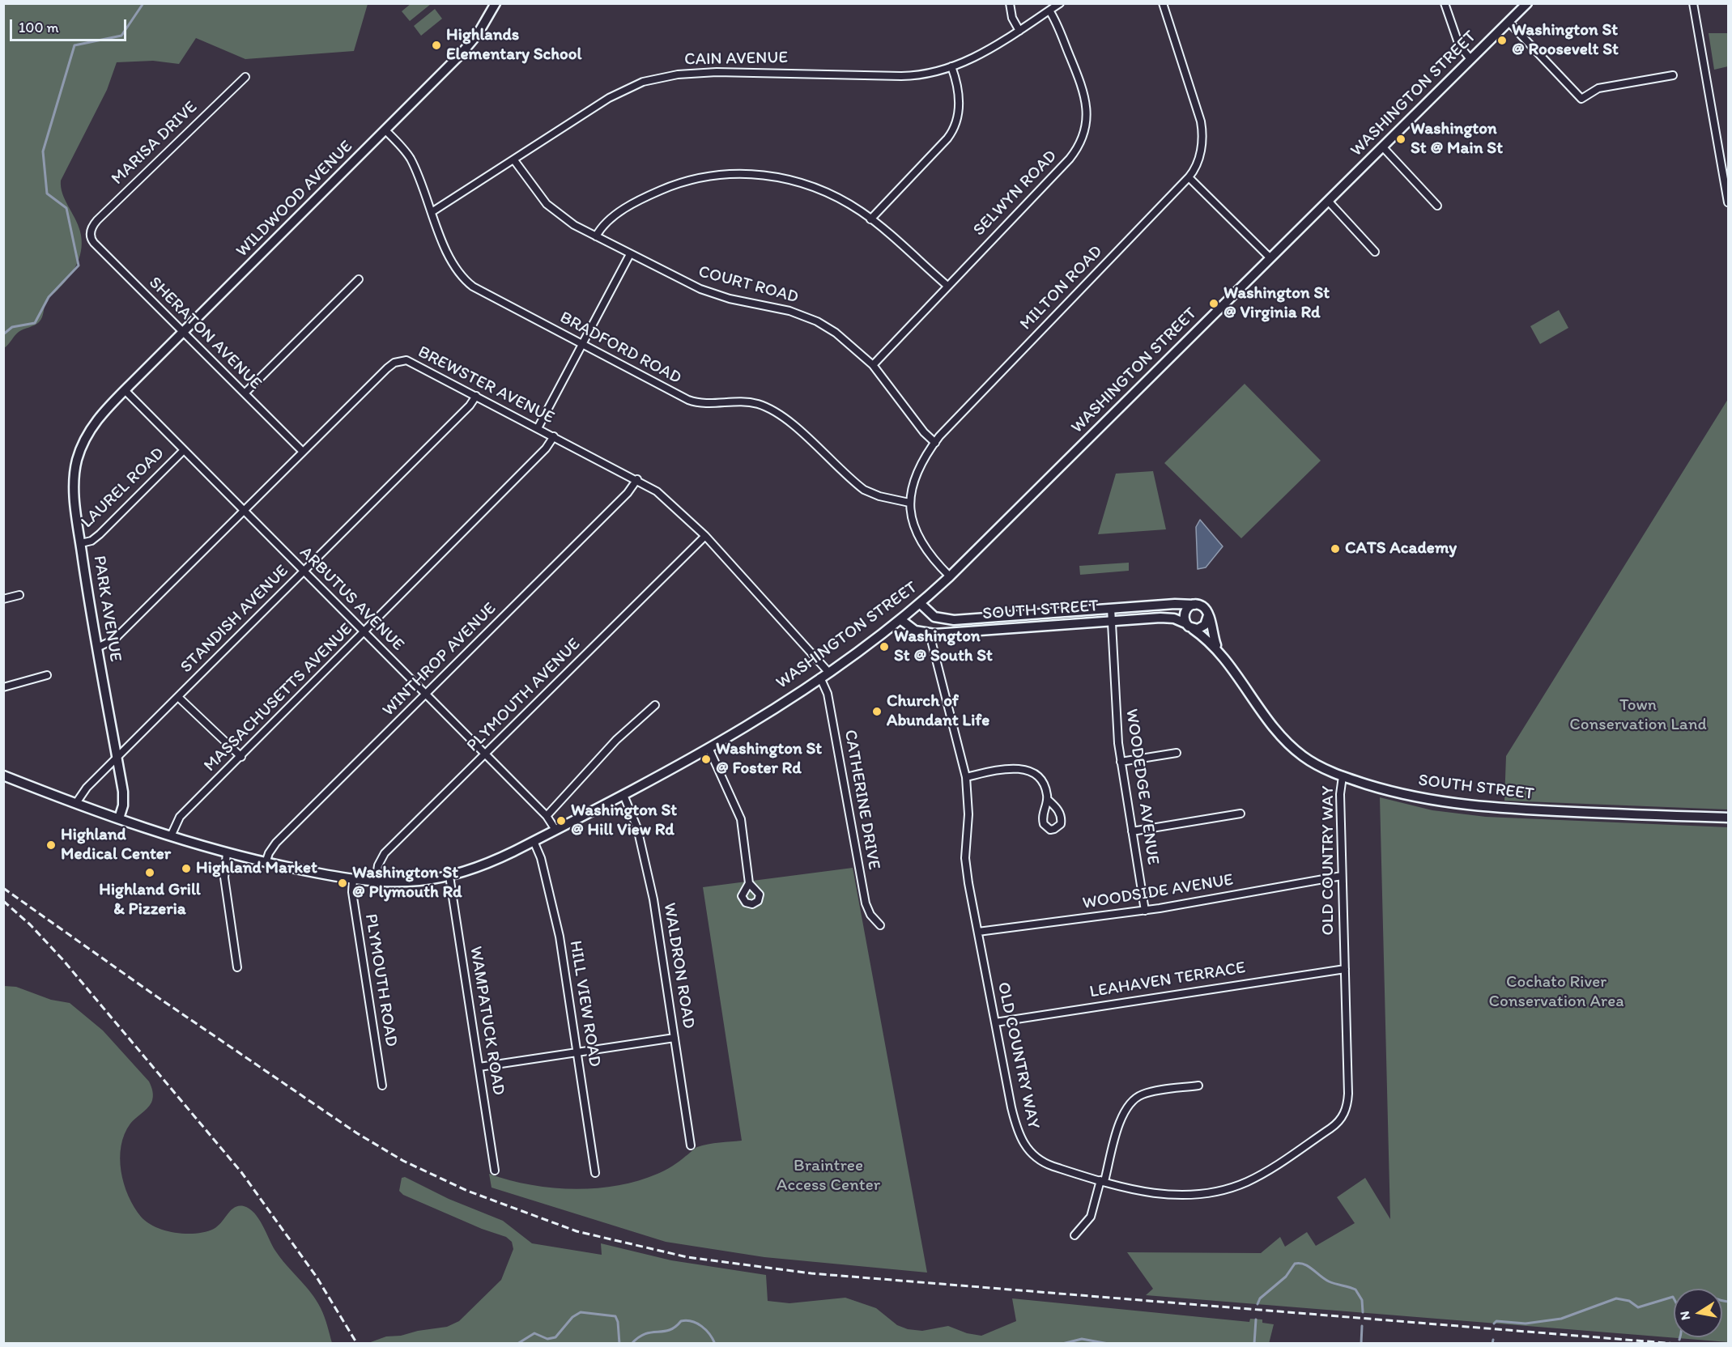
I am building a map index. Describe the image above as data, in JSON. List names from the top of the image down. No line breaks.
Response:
{"streets":{"main road":["WASHINGTON STREET","WILDWOOD AVENUE","PARK AVENUE","SOUTH STREET"],"street":["CAIN AVENUE","MARISA DRIVE","SELWYN ROAD","COURT ROAD","MILTON ROAD","SHERATON AVENUE","BRADFORD ROAD","BREWSTER AVENUE","LAUREL ROAD","ARBUTUS AVENUE","STANDISH AVENUE","WINTHROP AVENUE","PLYMOUTH AVENUE","MASSACHUSETTS AVENUE","WOODEDGE AVENUE","CATHERINE DRIVE","OLD COUNTRY WAY","WOODSIDE AVENUE","WALDRON ROAD","PLYMOUTH ROAD","LEAHAVEN TERRACE","HILL VIEW ROAD","WAMPATUCK ROAD"]},"crossings":[["CAIN AVENUE","SELWYN ROAD"],["CAIN AVENUE","COURT ROAD"],["CAIN AVENUE","BRADFORD ROAD"],["WASHINGTON STREET","MILTON ROAD"],["WASHINGTON STREET","BREWSTER AVENUE"],["WASHINGTON STREET","ARBUTUS AVENUE"],["WASHINGTON STREET","PARK AVENUE"],["WASHINGTON STREET","SOUTH STREET"],["WASHINGTON STREET","STANDISH AVENUE"],["WASHINGTON STREET","WINTHROP AVENUE"],["WASHINGTON STREET","PLYMOUTH AVENUE"],["WASHINGTON STREET","MASSACHUSETTS AVENUE"],["WASHINGTON STREET","CATHERINE DRIVE"],["WASHINGTON STREET","WALDRON ROAD"],["WASHINGTON STREET","PLYMOUTH ROAD"],["WASHINGTON STREET","HILL VIEW ROAD"],["WASHINGTON STREET","WAMPATUCK ROAD"],["MARISA DRIVE","SHERATON AVENUE"],["SELWYN ROAD","COURT ROAD"],["WILDWOOD AVENUE","SHERATON AVENUE"],["WILDWOOD AVENUE","BRADFORD ROAD"],["WILDWOOD AVENUE","ARBUTUS AVENUE"],["WILDWOOD AVENUE","PARK AVENUE"],["COURT ROAD","MILTON ROAD"],["MILTON ROAD","BRADFORD ROAD"],["SHERATON AVENUE","BREWSTER AVENUE"],["BREWSTER AVENUE","ARBUTUS AVENUE"],["BREWSTER AVENUE","PARK AVENUE"],["BREWSTER AVENUE","STANDISH AVENUE"],["BREWSTER AVENUE","WINTHROP AVENUE"],["BREWSTER AVENUE","PLYMOUTH AVENUE"],["BREWSTER AVENUE","MASSACHUSETTS AVENUE"],["LAUREL ROAD","ARBUTUS AVENUE"],["LAUREL ROAD","PARK AVENUE"],["ARBUTUS AVENUE","STANDISH AVENUE"],["ARBUTUS AVENUE","WINTHROP AVENUE"],["ARBUTUS AVENUE","PLYMOUTH AVENUE"],["ARBUTUS AVENUE","MASSACHUSETTS AVENUE"],["PARK AVENUE","STANDISH AVENUE"],["SOUTH STREET","WOODEDGE AVENUE"],["SOUTH STREET","OLD COUNTRY WAY"],["WOODEDGE AVENUE","WOODSIDE AVENUE"],["OLD COUNTRY WAY","WOODSIDE AVENUE"],["OLD COUNTRY WAY","LEAHAVEN TERRACE"]],"parks":["Town Conservation Land","Cochato River Conservation Area","Braintree Access Center"],"places":["Washington St @ Roosevelt St","Highlands Elementary School","Washington St @ Main St","Washington St @ Virginia Rd","CATS Academy","Washington St @ South St","Church of Abundant Life","Washington St @ Foster Rd","Washington St @ Hill View Rd","Highland Medical Center","Highland Market","Highland Grill & Pizzeria","Washington St @ Plymouth Rd"],"scale_bar":"100 m","north":"left"}
